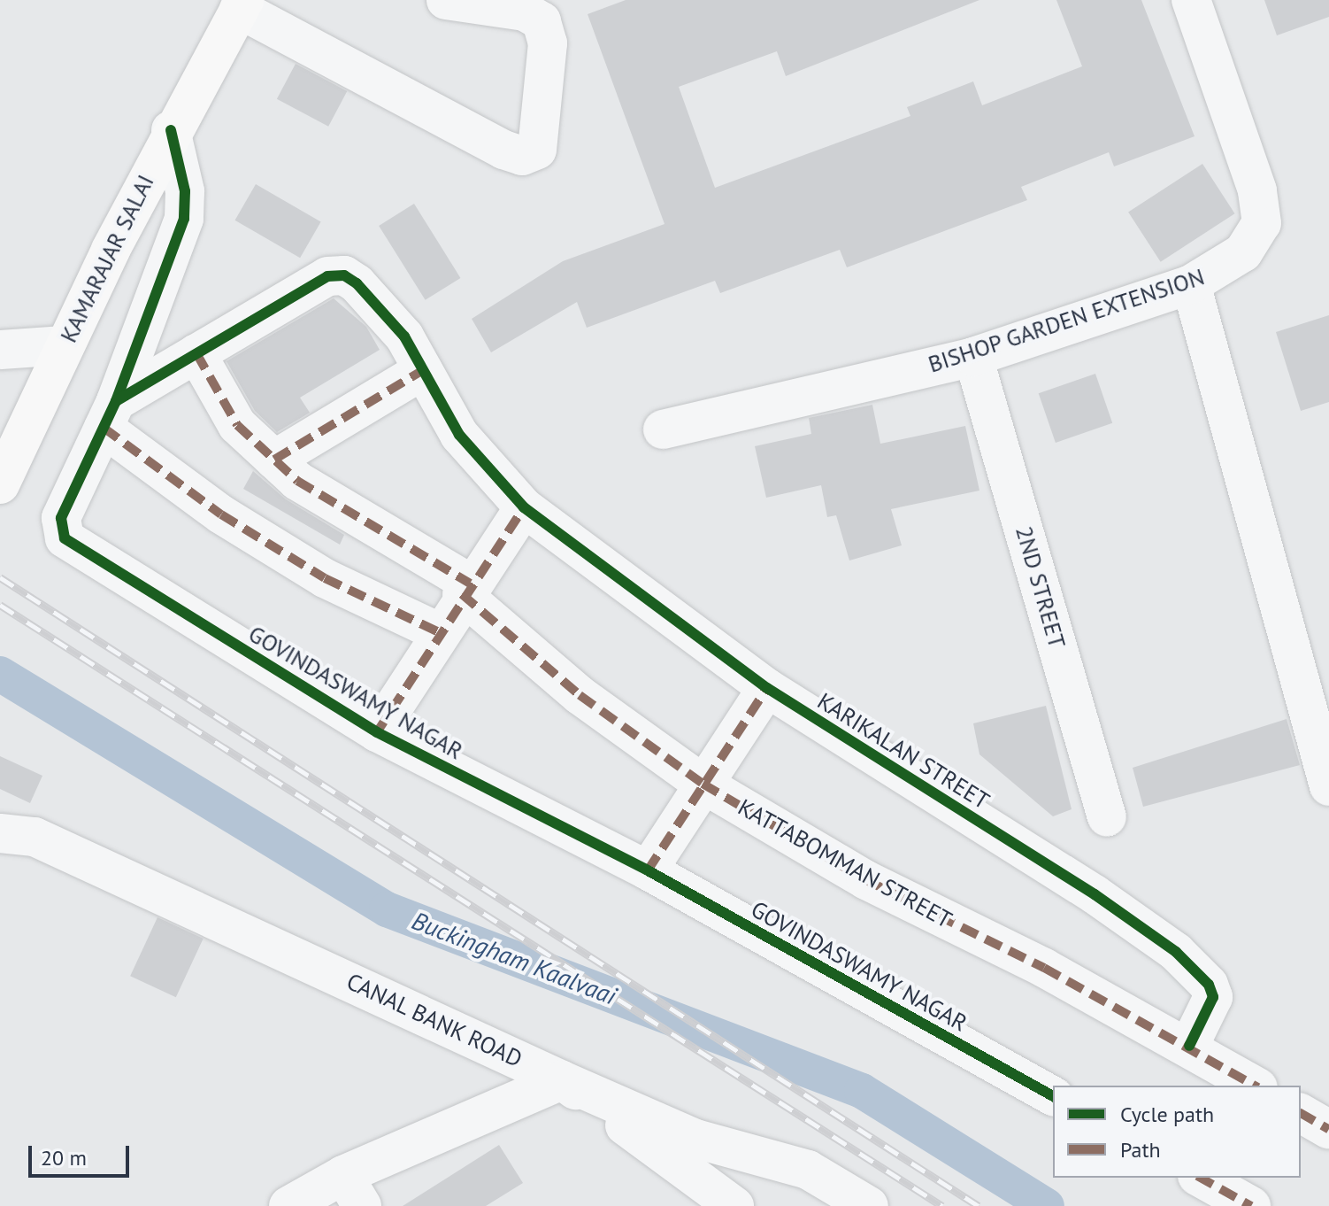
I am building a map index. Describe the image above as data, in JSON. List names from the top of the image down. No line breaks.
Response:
{"streets":{"street":["KAMARAJAR SALAI","BISHOP GARDEN EXTENSION","2ND STREET","GOVINDASWAMY NAGAR","KARIKALAN STREET","KATTABOMMAN STREET","CANAL BANK ROAD"]},"crossings":[["KAMARAJAR SALAI","GOVINDASWAMY NAGAR"],["BISHOP GARDEN EXTENSION","2ND STREET"],["GOVINDASWAMY NAGAR","KARIKALAN STREET"],["KARIKALAN STREET","KATTABOMMAN STREET"]],"water":["Buckingham Kaalvaai"],"legend":["Cycle path","Path"],"scale_bar":"20 m"}
